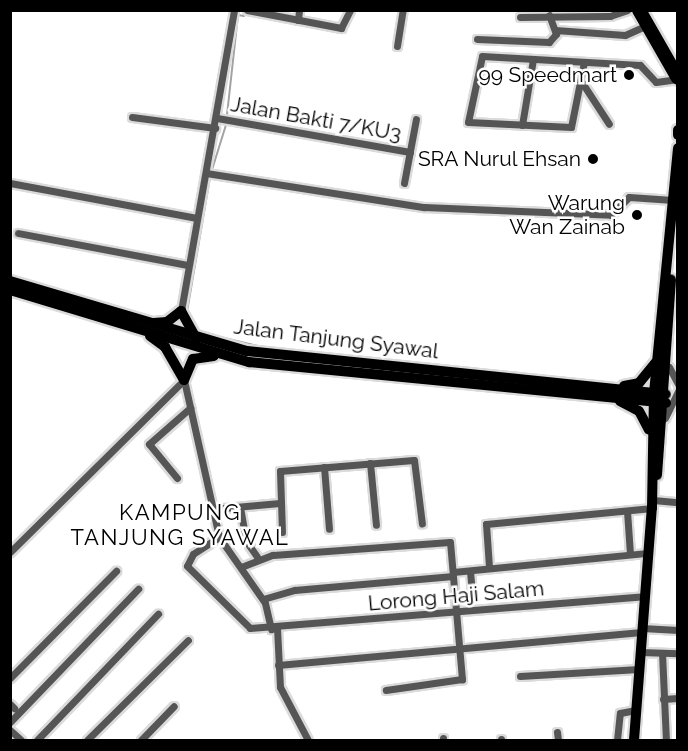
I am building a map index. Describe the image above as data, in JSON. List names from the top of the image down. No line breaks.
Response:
{"streets":{"main road":["Jalan Tanjung Syawal"],"street":["Jalan Bakti 7/KU3","Lorong Haji Salam"]},"districts":["KAMPUNG TANJUNG SYAWAL"],"places":["99 Speedmart","SRA Nurul Ehsan","Warung Wan Zainab"]}
